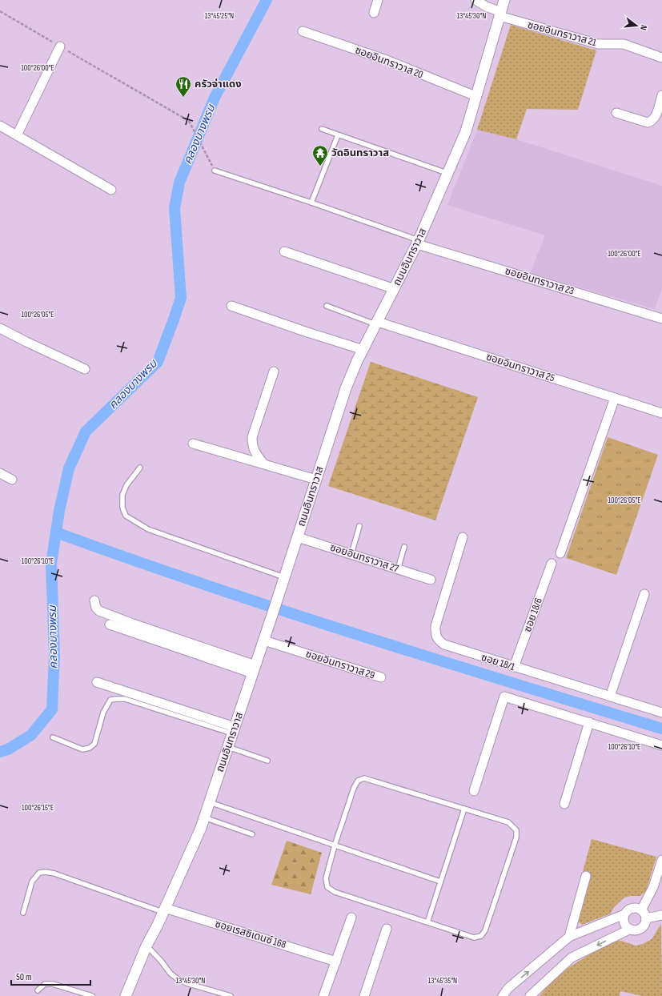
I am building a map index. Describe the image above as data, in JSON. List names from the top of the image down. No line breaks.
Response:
{"streets":{"street":["ซอยอินทราวาส 21","ซอยอินทราวาส 20","ถนนอินทราวาส","ซอยอินทราวาส 23","ซอยอินทราวาส 25","ซอยอินทราวาส 27","ซอย 18/6","ซอย 18/1","ซอยอินทราวาส 29","ซอยเรสซิเดนซ์ 168"]},"crossings":[["ซอยอินทราวาส 21","ถนนอินทราวาส"],["ซอยอินทราวาส 20","ถนนอินทราวาส"],["ถนนอินทราวาส","ซอยอินทราวาส 23"],["ถนนอินทราวาส","ซอยอินทราวาส 25"],["ถนนอินทราวาส","ซอยอินทราวาส 27"],["ถนนอินทราวาส","ซอยอินทราวาส 29"],["ถนนอินทราวาส","ซอยเรสซิเดนซ์ 168"],["ซอย 18/6","ซอย 18/1"]],"water":["คลองบางพรม"],"places":{"restaurant":["ครัวจ่าแดง"],"temple":["วัดอินทราวาส"]},"scale_bar":"50 m","north":"right","coordinates":["13°45'25\"N","13°45'30\"N","100°26'00\"E","100°26'05\"E","100°26'10\"E","100°26'15\"E","13°45'35\"N"]}
